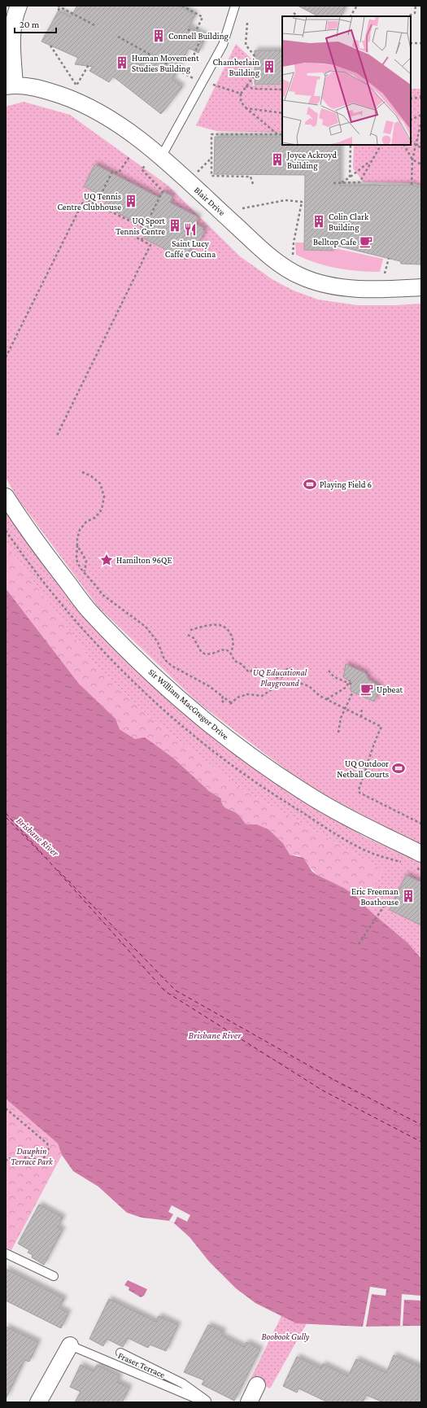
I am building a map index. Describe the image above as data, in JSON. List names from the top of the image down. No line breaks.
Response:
{"streets":{"street":["Blair Drive","Sir William MacGregor Drive"],"lane":["Fraser Terrace"]},"water":["Brisbane River"],"parks":["UQ Educational Playground","Dauphin Terrace Park","Boobook Gully"],"places":{"building":["Connell Building","Human Movement Studies Building","Chamberlain Building","Joyce Ackroyd Building","UQ Tennis Centre Clubhouse","Colin Clark Building","UQ Sport Tennis Centre","Eric Freeman Boathouse"],"restaurant":["Saint Lucy Caffé e Cucina"],"cafe":["Belltop Cafe","Upbeat"],"sports":["Playing Field 6","UQ Outdoor Netball Courts"],"place":["Hamilton 96QE"]},"scale_bar":"20 m"}
